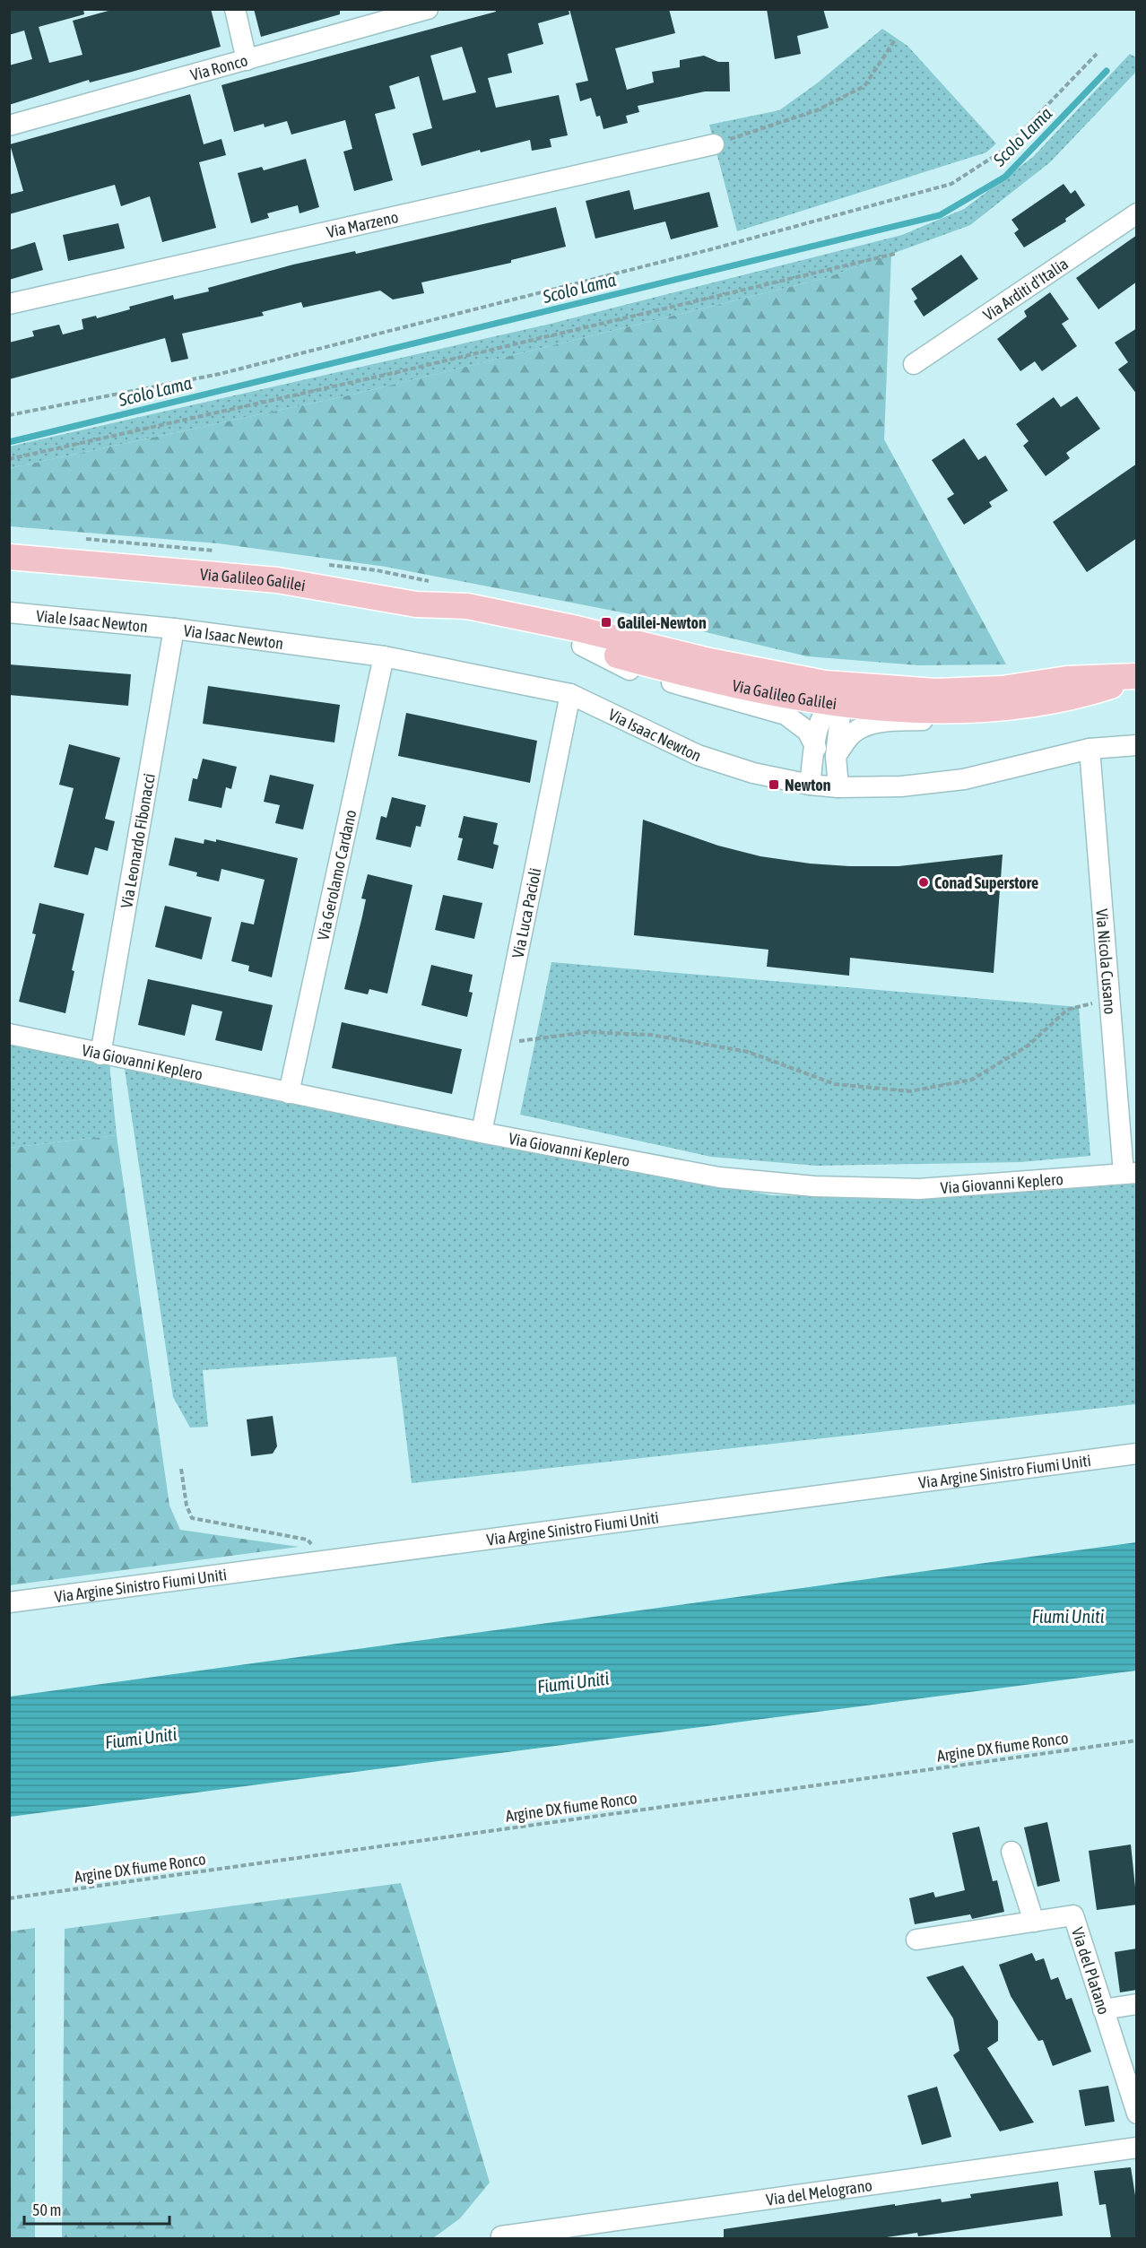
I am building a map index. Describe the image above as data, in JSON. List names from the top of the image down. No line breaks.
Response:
{"streets":{"main road":["Via Galileo Galilei"],"street":["Via Ronco","Via Marzeno","Via Arditi d'Italia","Viale Isaac Newton","Via Isaac Newton","Via Leonardo Fibonacci","Via Gerolamo Cardano","Via Luca Pacioli","Via Nicola Cusano","Via Giovanni Keplero","Via Argine Sinistro Fiumi Uniti","Via del Platano","Via del Melograno"],"path":["Argine DX fiume Ronco"]},"crossings":[["Viale Isaac Newton","Via Isaac Newton"],["Viale Isaac Newton","Via Leonardo Fibonacci"],["Via Isaac Newton","Via Leonardo Fibonacci"],["Via Isaac Newton","Via Gerolamo Cardano"],["Via Isaac Newton","Via Luca Pacioli"],["Via Isaac Newton","Via Nicola Cusano"],["Via Leonardo Fibonacci","Via Giovanni Keplero"],["Via Gerolamo Cardano","Via Giovanni Keplero"],["Via Luca Pacioli","Via Giovanni Keplero"],["Via Nicola Cusano","Via Giovanni Keplero"]],"water":["Scolo Lama","Fiumi Uniti"],"places":{"transit":["Galilei-Newton","Newton"],"other":["Conad Superstore"]},"scale_bar":"50 m"}
